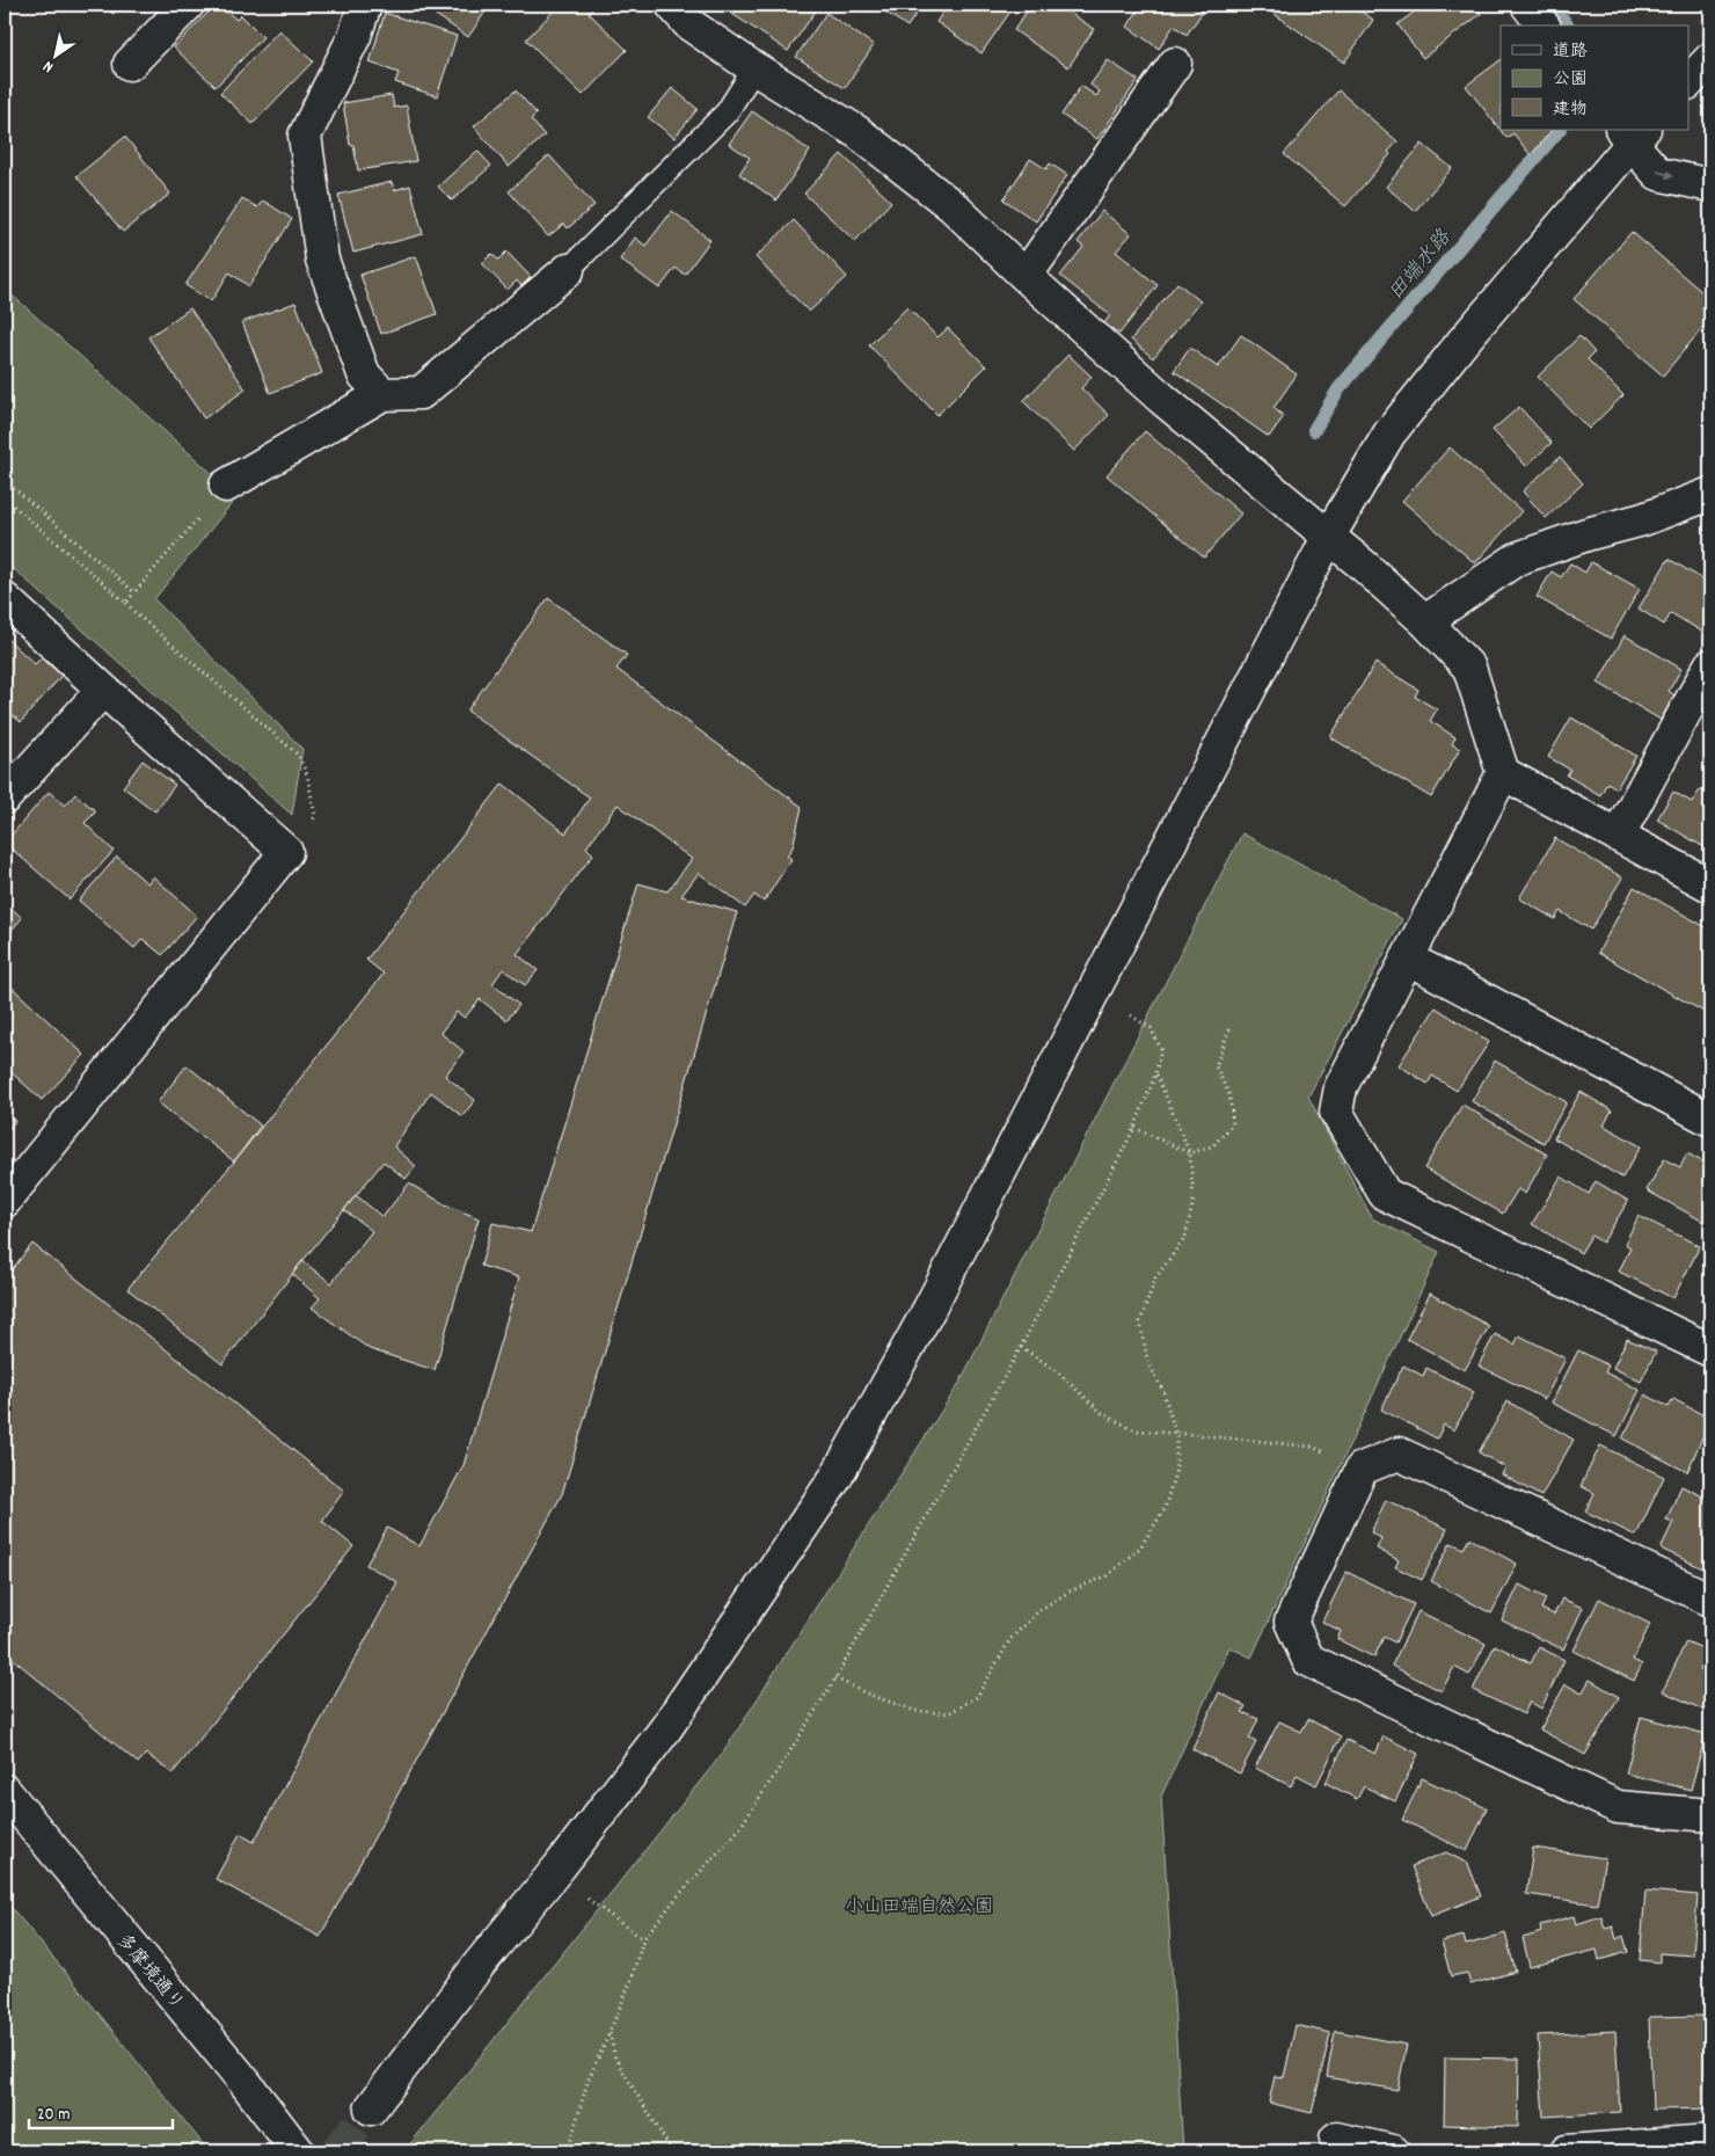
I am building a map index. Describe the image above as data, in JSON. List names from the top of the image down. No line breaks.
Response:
{"streets":{"street":["多摩境通り"]},"water":["田端水路"],"parks":["小山田端自然公園"],"legend":["道路","公園","建物"],"scale_bar":"20 m","north":"bottom left"}
